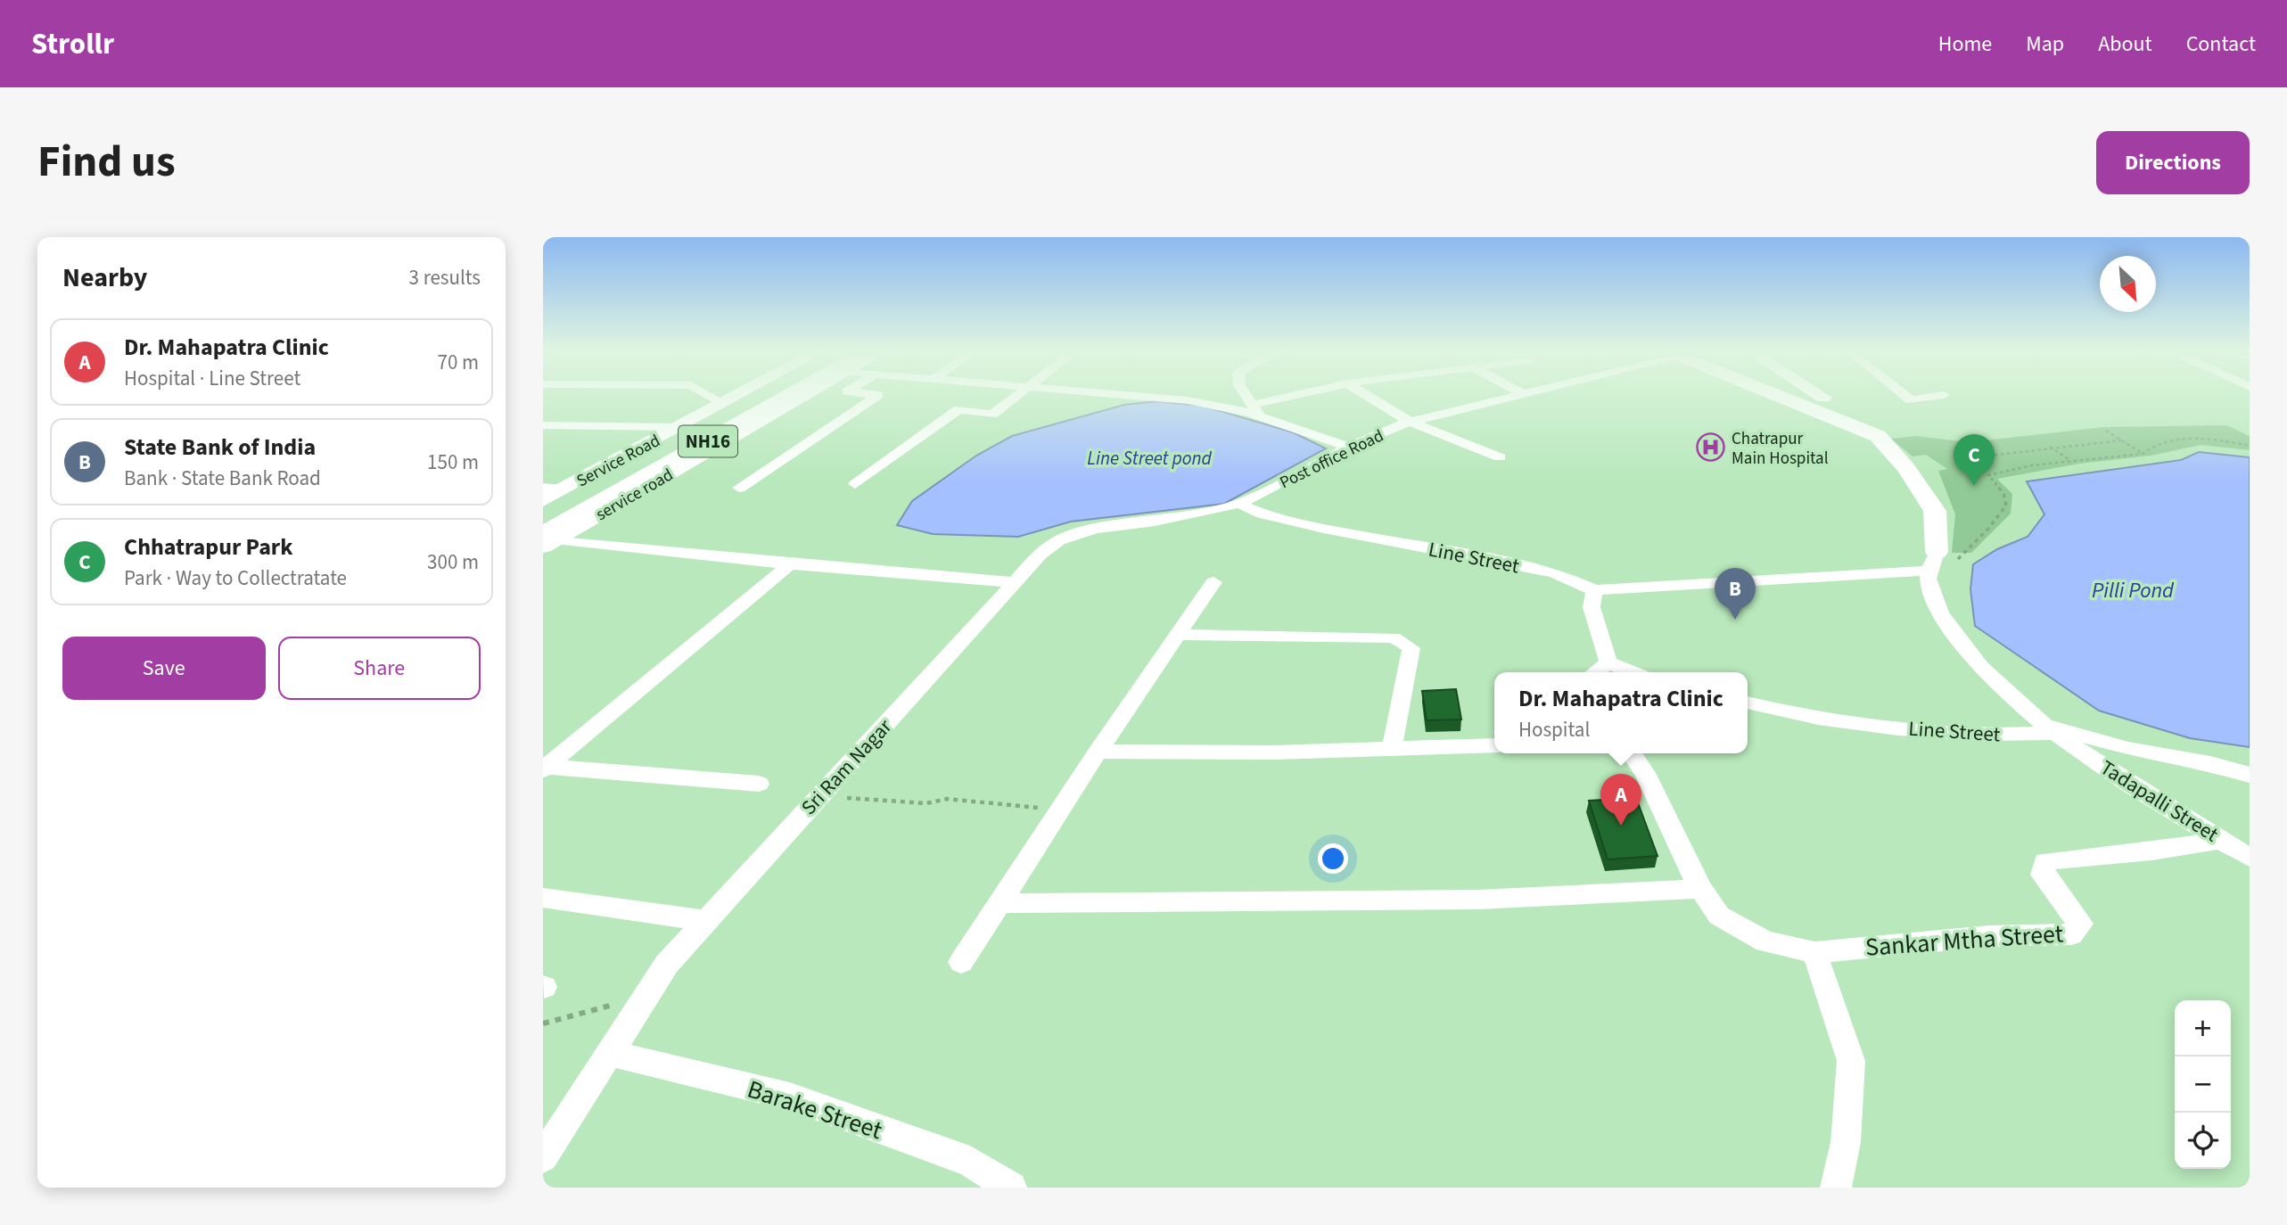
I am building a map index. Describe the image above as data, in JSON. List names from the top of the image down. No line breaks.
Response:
{"streets":{"highway":["NH16"],"street":["Post office Road","Service Road","service road","Line Street","Sri Ram Nagar","Tadapalli Street","Sankar Mtha Street","Barake Street"]},"crossings":[["NH16","service road"],["Post office Road","Line Street"],["Post office Road","Sri Ram Nagar"],["Line Street","Sri Ram Nagar"],["Line Street","Tadapalli Street"],["Sri Ram Nagar","Barake Street"],["Tadapalli Street","Sankar Mtha Street"]],"water":["Line Street pond","Pilli Pond"],"places":{"hospital":["Chatrapur Main Hospital"]},"north":"bottom right","page":{"header":"Strollr","nav":["Home","Map","About","Contact"],"title":"Find us","buttons":["Directions",["Save","Share"]],"heading":["Nearby","3 results"],"list":[{"mark":"A","name":"Dr. Mahapatra Clinic","note":"Hospital · Line Street","value":"70 m"},{"mark":"B","name":"State Bank of India","note":"Bank · State Bank Road","value":"150 m"},{"mark":"C","name":"Chhatrapur Park","note":"Park · Way to Collectratate","value":"300 m"}],"pins":["C","B","A"],"popup":["Dr. Mahapatra Clinic","Hospital"],"map_buttons":["+","−"]}}
